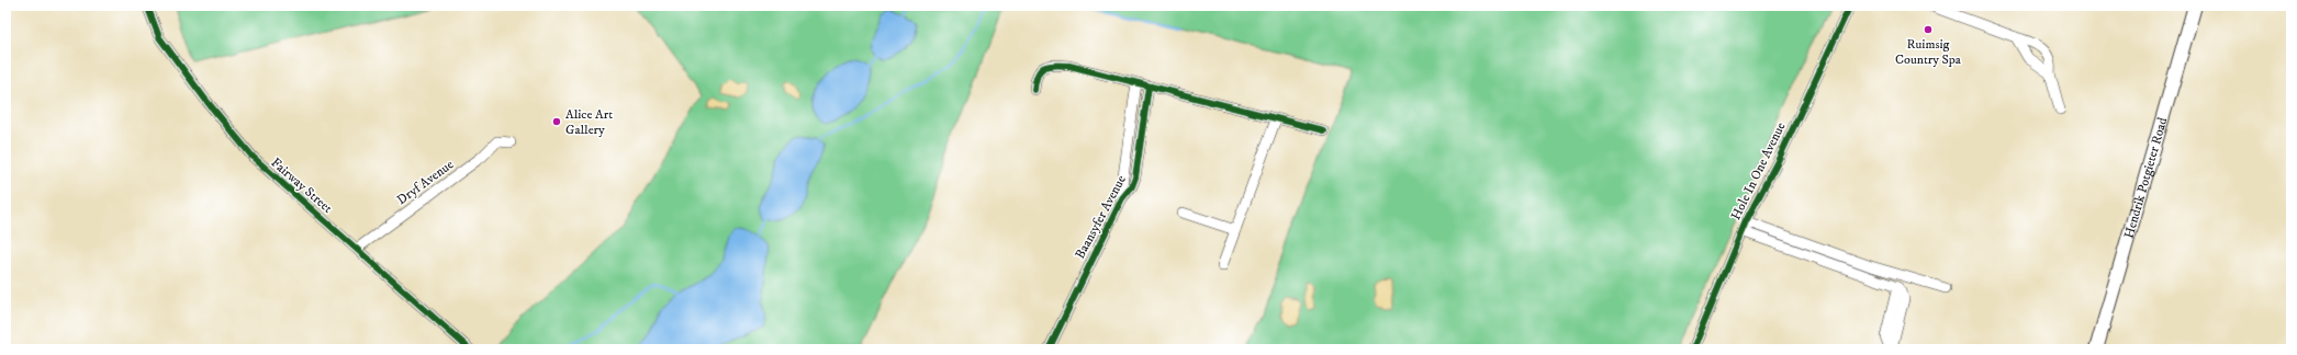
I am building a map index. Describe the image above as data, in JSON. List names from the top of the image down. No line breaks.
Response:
{"streets":{"main road":["Hendrik Potgieter Road"],"street":["Hole In One Avenue","Dryf Avenue","Fairway Street","Baansyfer Avenue"]},"crossings":[["Dryf Avenue","Fairway Street"]],"places":["Ruimsig Country Spa","Alice Art Gallery"]}
